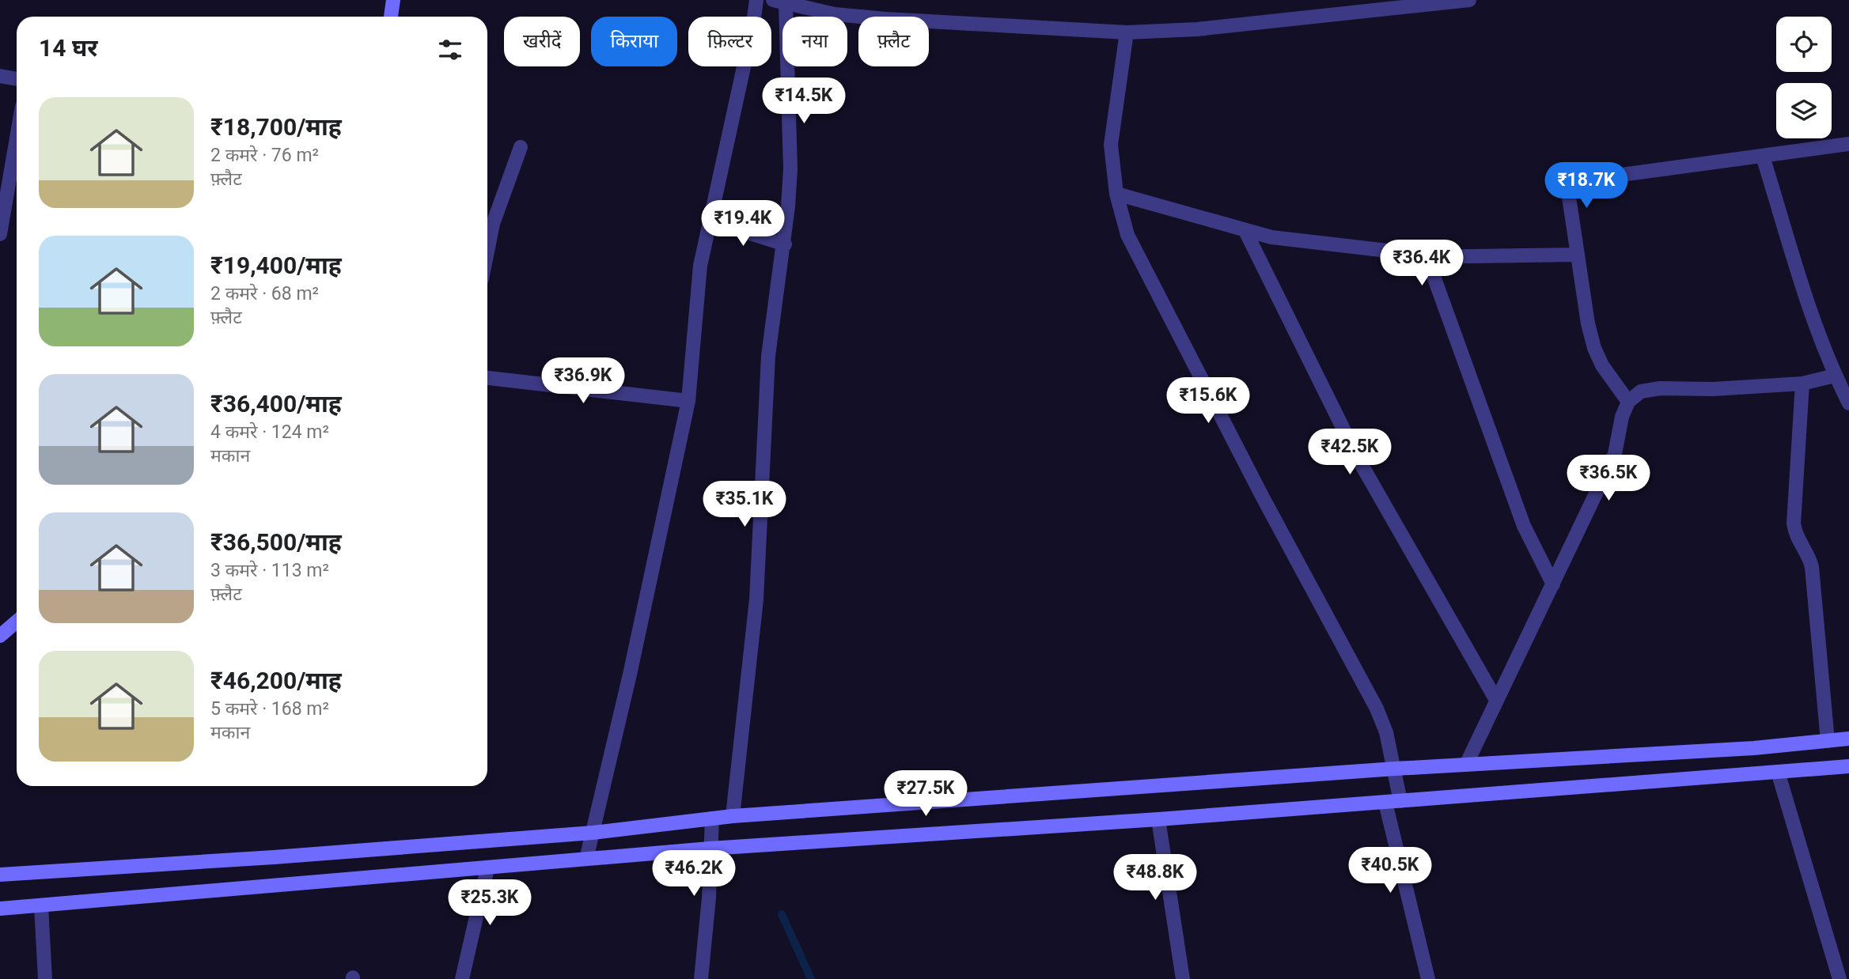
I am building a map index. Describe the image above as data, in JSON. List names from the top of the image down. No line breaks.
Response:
{"page":{"chip":["खरीदें","किराया","फ़िल्टर","नया","फ़्लैट"],"heading":"14 घर","price":["₹14.5K","₹18.7K","₹19.4K","₹36.4K","₹36.9K","₹15.6K","₹42.5K","₹36.5K","₹35.1K","₹27.5K","₹40.5K","₹46.2K","₹48.8K","₹25.3K"],"list":[{"name":"₹18,700/माह","note":"2 कमरे · 76 m² · फ़्लैट"},{"name":"₹19,400/माह","note":"2 कमरे · 68 m² · फ़्लैट"},{"name":"₹36,400/माह","note":"4 कमरे · 124 m² · मकान"},{"name":"₹36,500/माह","note":"3 कमरे · 113 m² · फ़्लैट"},{"name":"₹46,200/माह","note":"5 कमरे · 168 m² · मकान"}]}}
